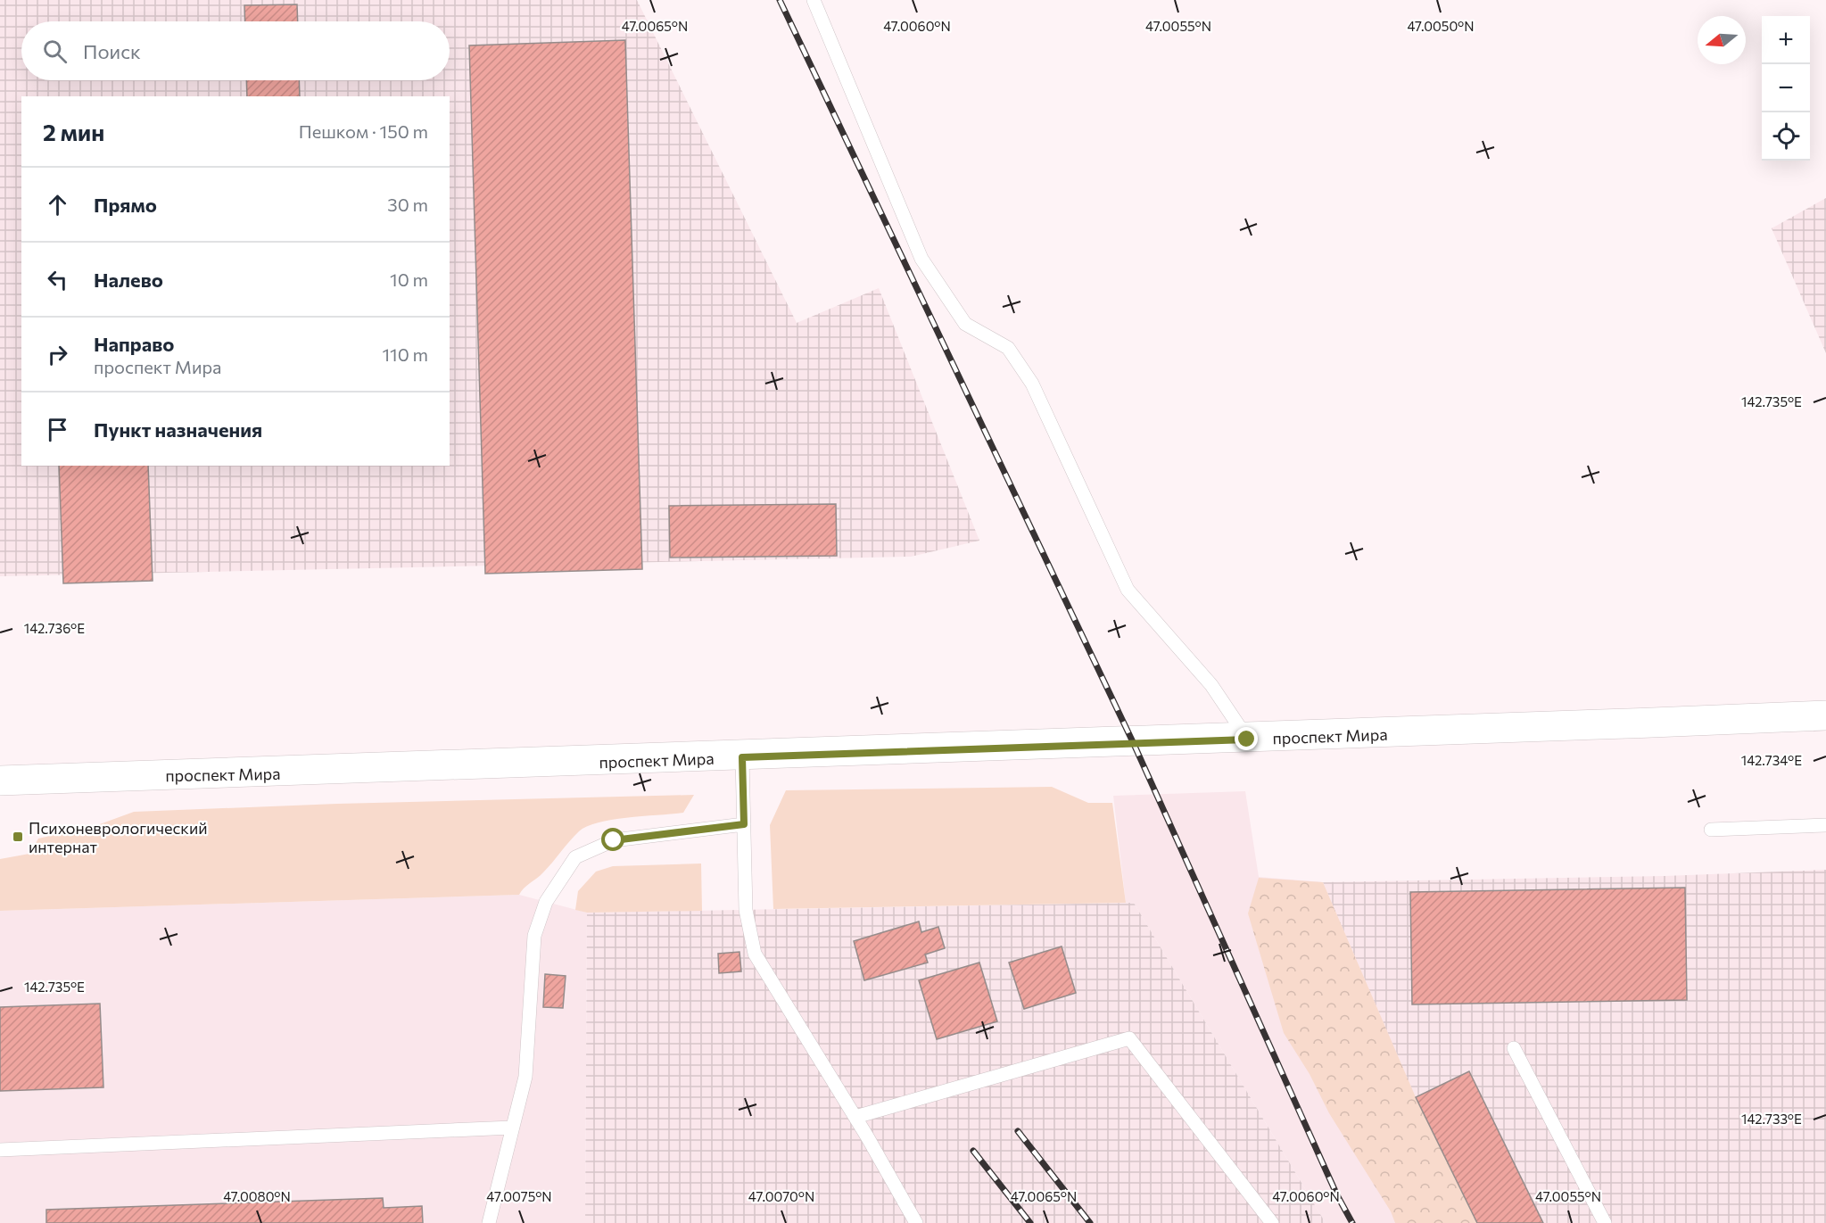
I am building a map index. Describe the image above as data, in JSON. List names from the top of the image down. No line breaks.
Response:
{"streets":{"main road":["проспект Мира"]},"places":{"transit":["Психоневрологический интернат"]},"north":"left","page":{"map_buttons":["+","−"],"search":"Поиск","heading":["2 мин","Пешком · 150 m"],"list":[["Прямо","30 m"],["Налево","10 m"],["Направо","проспект Мира","110 m"],"Пункт назначения"]},"coordinates":["47.0065°N","47.0060°N","47.0055°N","47.0050°N","142.735°E","142.736°E","142.734°E","142.733°E","47.0080°N","47.0075°N","47.0070°N"]}
